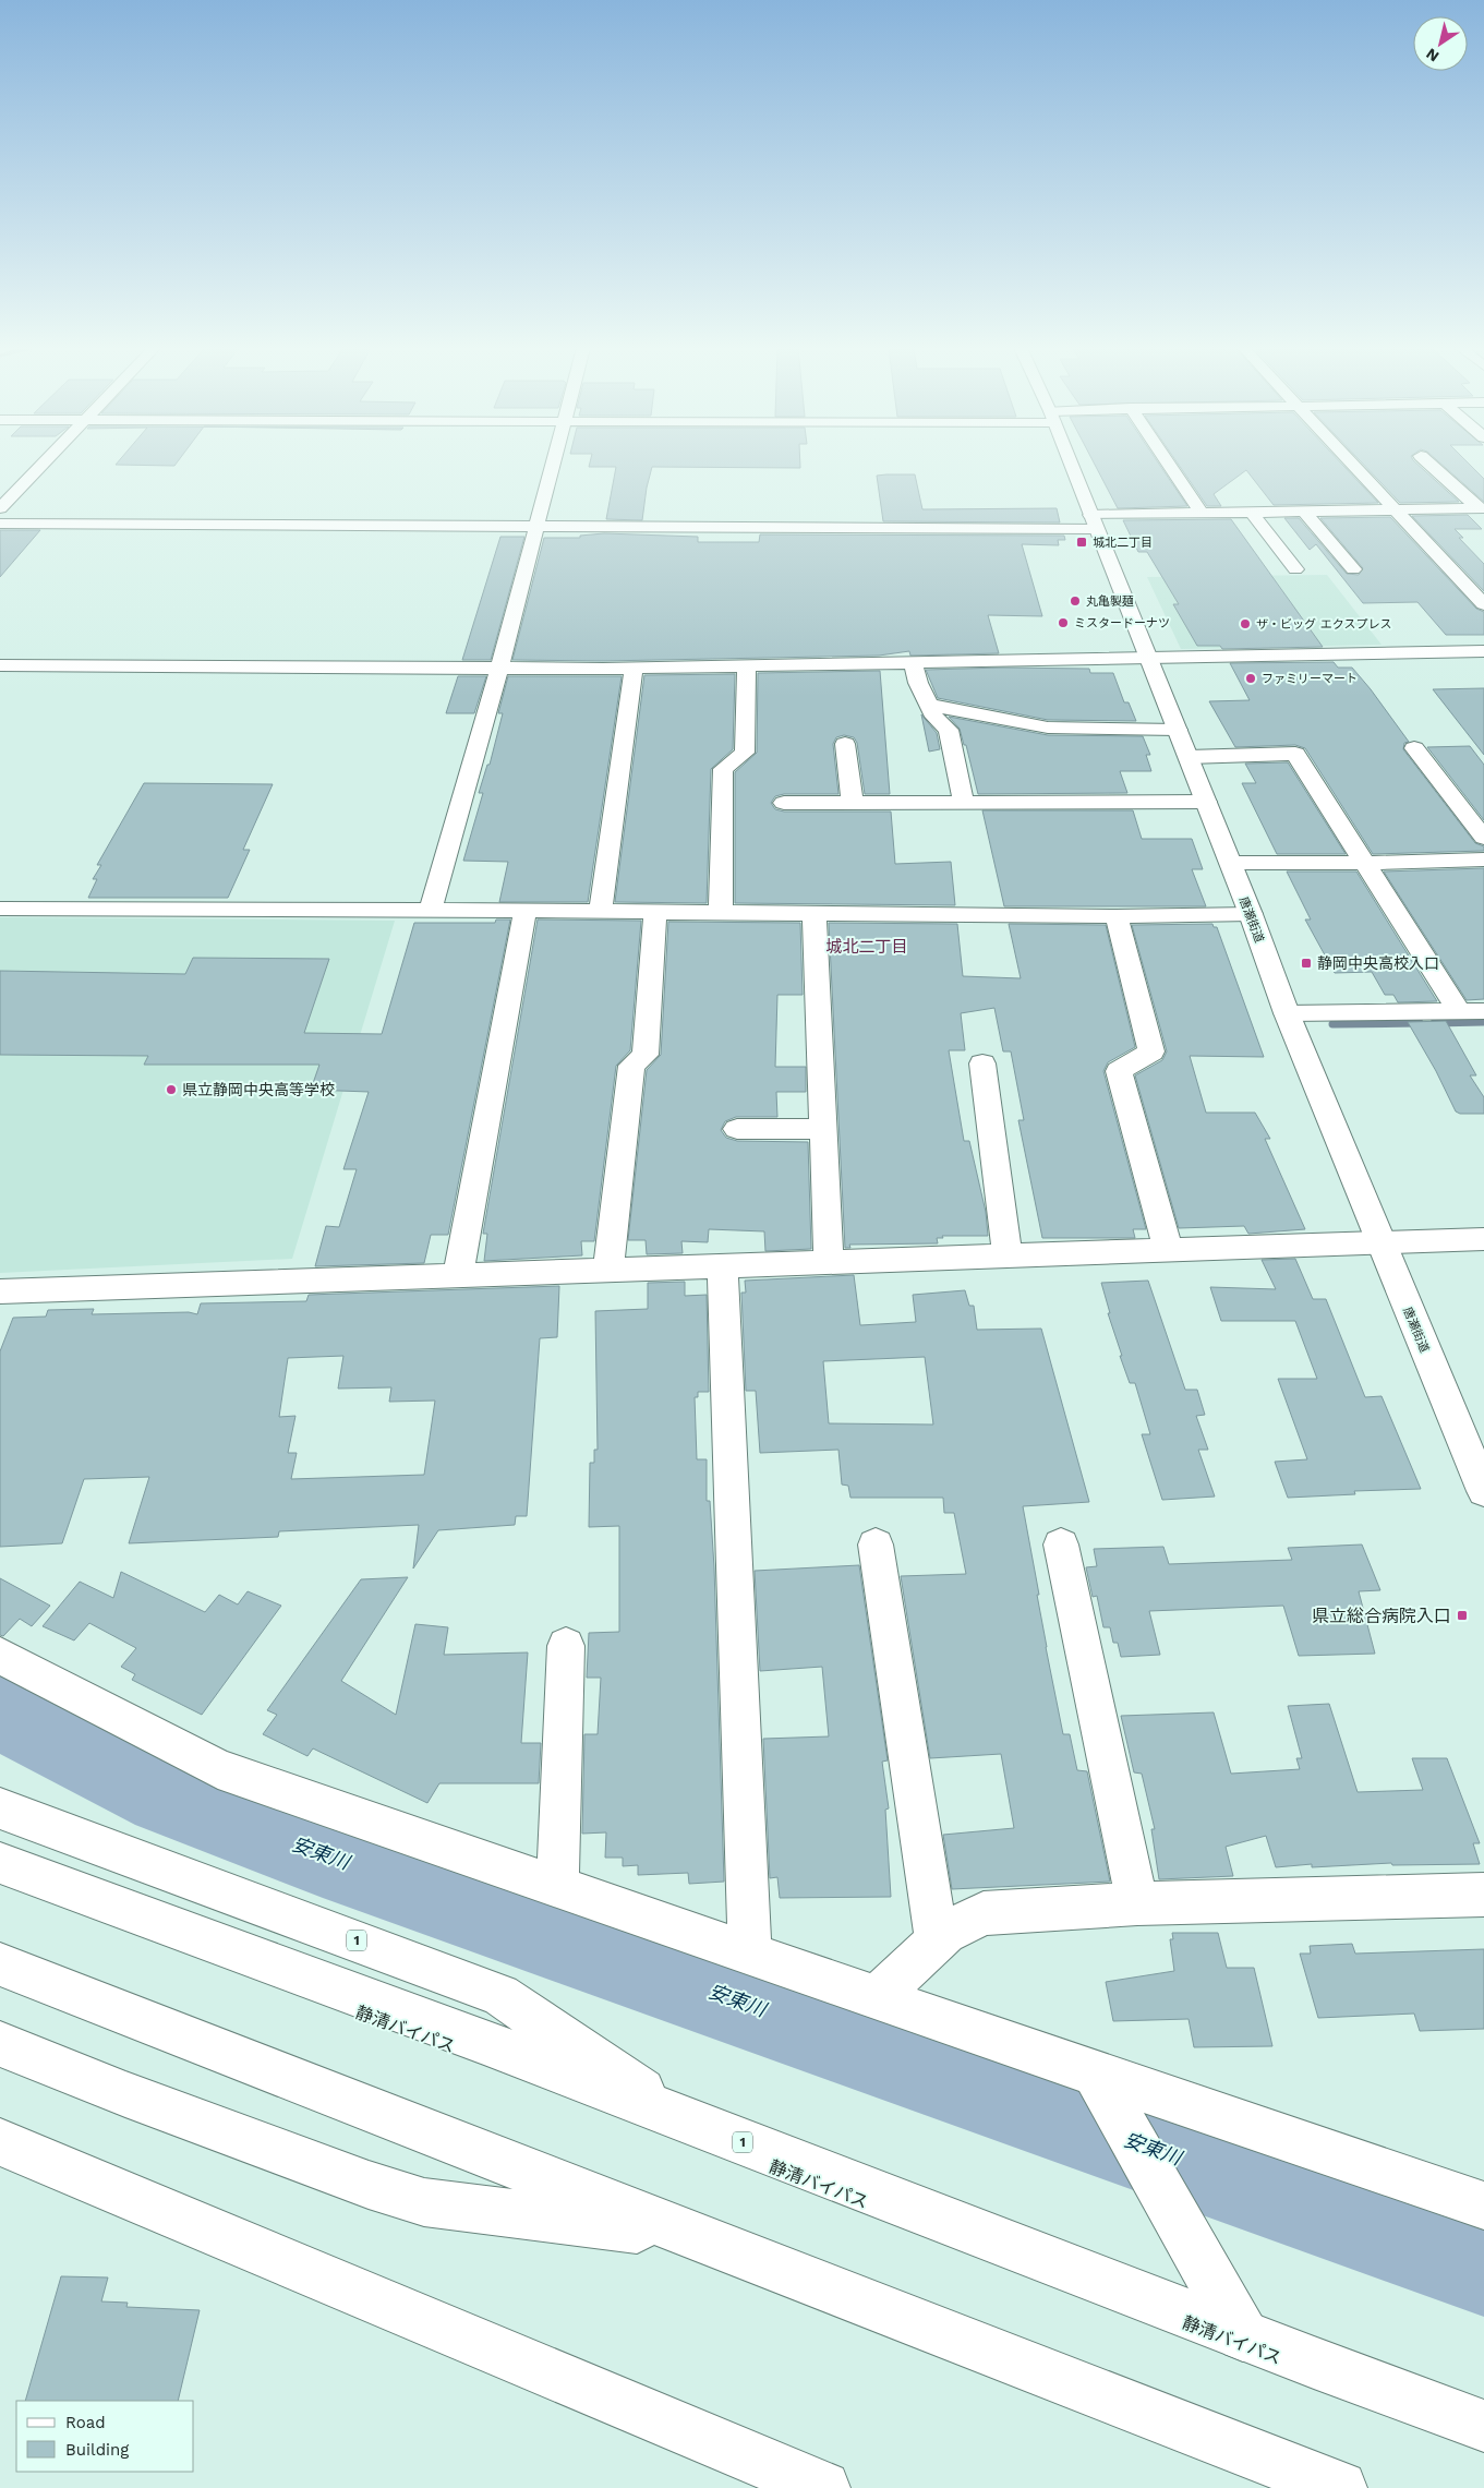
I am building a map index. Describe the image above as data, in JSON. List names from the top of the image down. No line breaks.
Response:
{"streets":{"main road":["唐瀬街道","1","静清バイパス"]},"districts":["城北二丁目"],"water":["安東川"],"places":{"transit":["城北二丁目","静岡中央高校入口","県立総合病院入口"],"other":["丸亀製麺","ミスタードーナツ","ザ・ビッグ エクスプレス","ファミリーマート","県立静岡中央高等学校"]},"legend":["Road","Building"],"north":"bottom left"}
